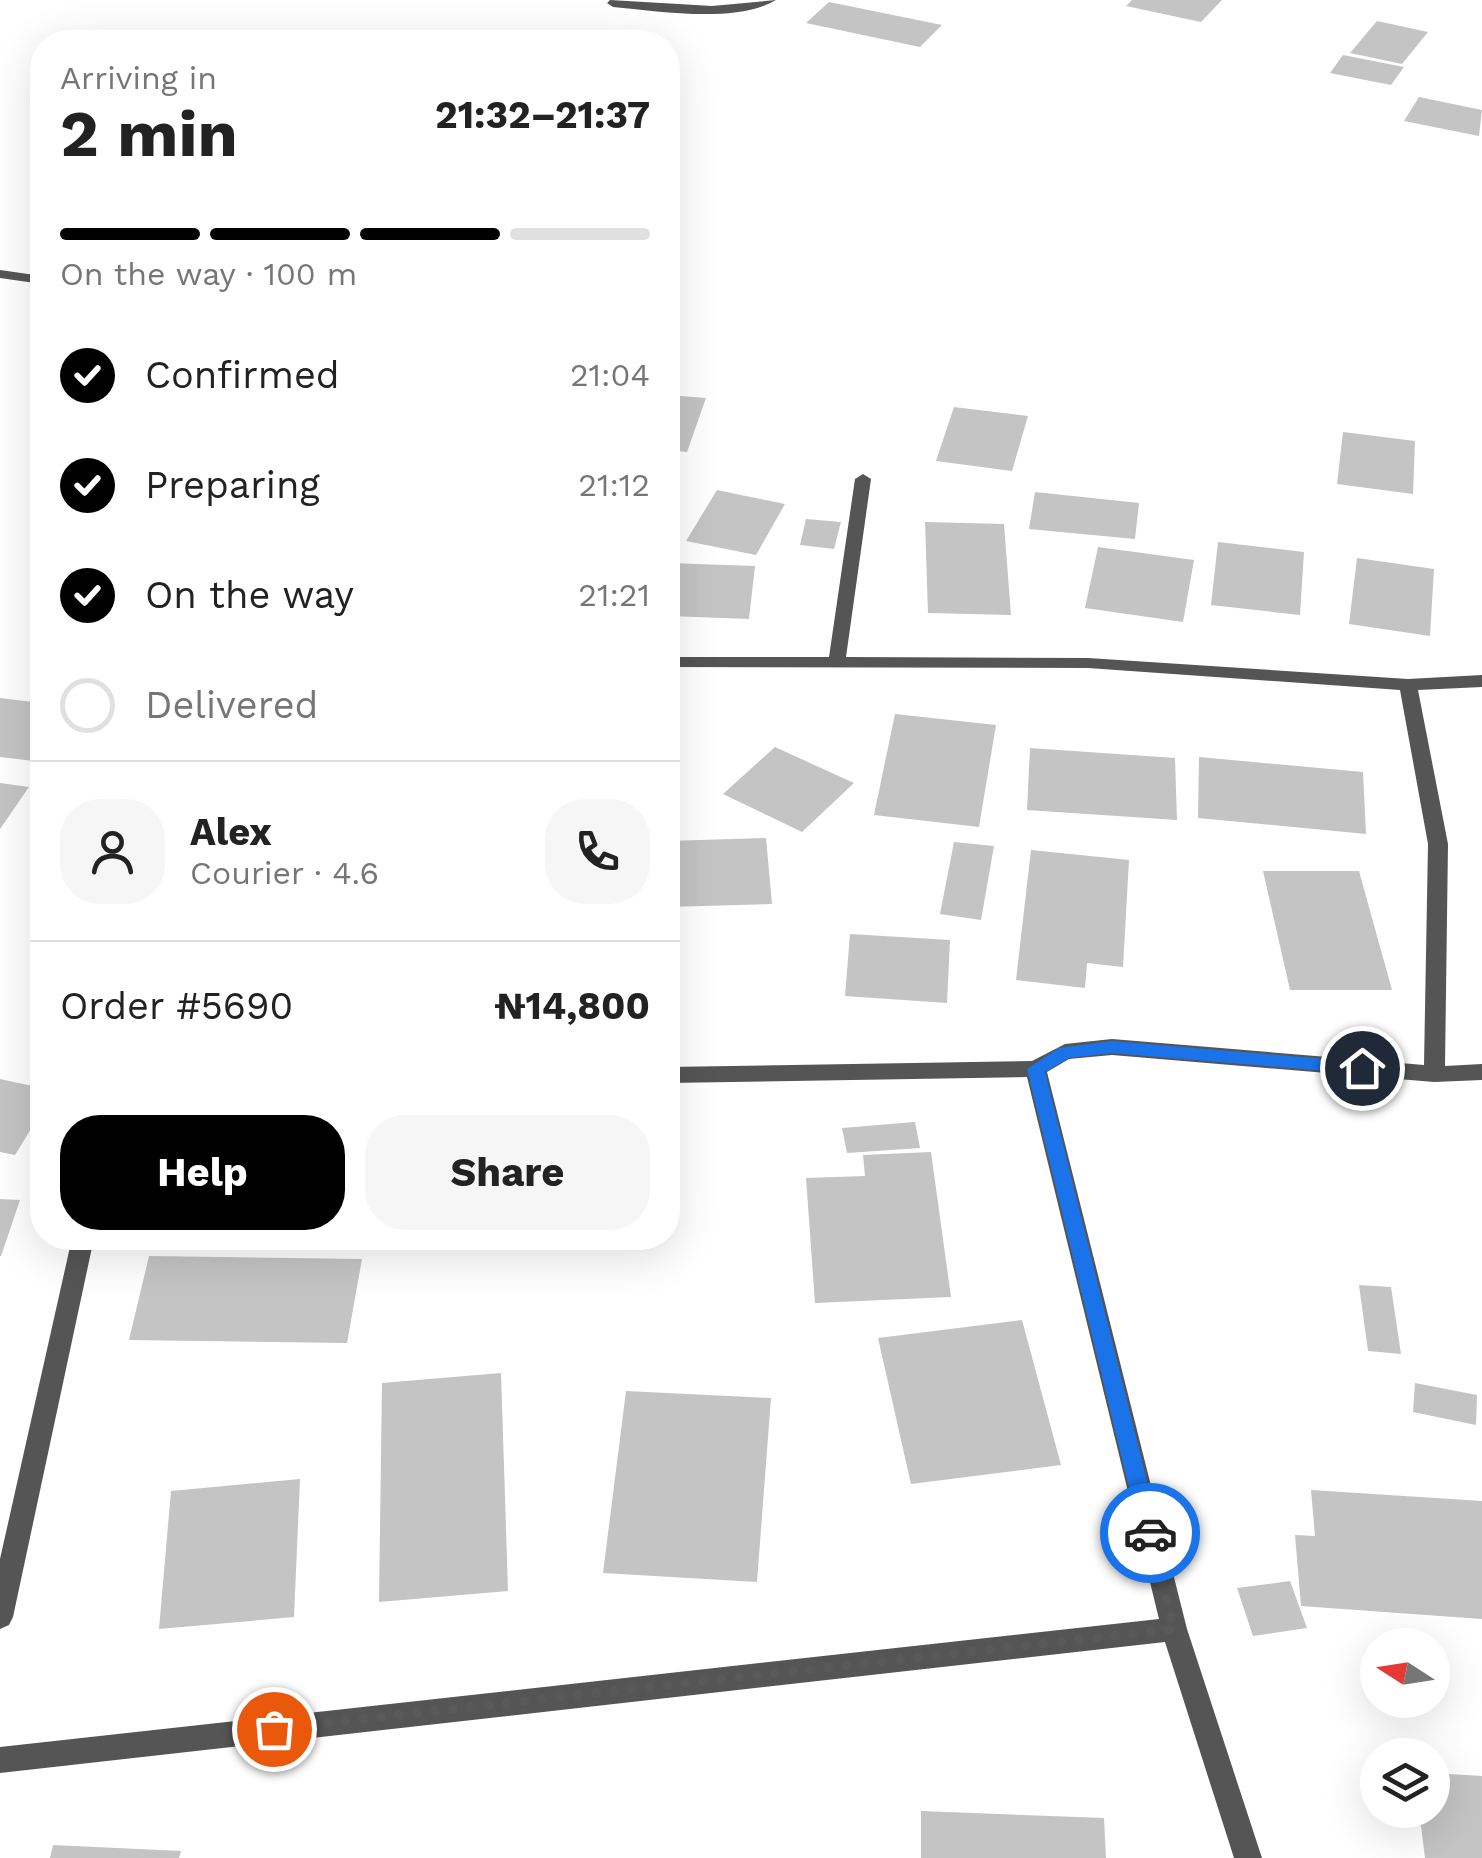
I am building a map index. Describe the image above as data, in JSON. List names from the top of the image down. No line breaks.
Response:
{"north":"left","page":{"heading":["2 min","Arriving in","21:32–21:37"],"panel":["Alex","Courier · 4.6","Order #5690","₦14,800"],"bar":"On the way · 100 m","list":[["Confirmed","21:04"],["Preparing","21:12"],["On the way","21:21"],"Delivered"],"buttons":["Help","Share"]}}
